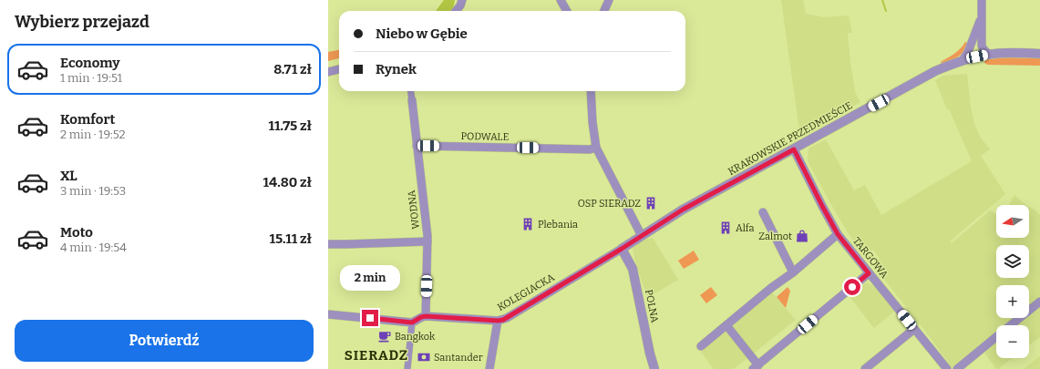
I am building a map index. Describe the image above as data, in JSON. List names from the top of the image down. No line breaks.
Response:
{"streets":{"street":["PODWALE","KRAKOWSKIE PRZEDMIEŚCIE","WODNA","TARGOWA","KOLEGIACKA","POLNA"]},"crossings":[["PODWALE","WODNA"],["KRAKOWSKIE PRZEDMIEŚCIE","TARGOWA"],["KRAKOWSKIE PRZEDMIEŚCIE","KOLEGIACKA"],["KRAKOWSKIE PRZEDMIEŚCIE","POLNA"],["WODNA","KOLEGIACKA"],["KOLEGIACKA","POLNA"]],"districts":["SIERADZ"],"places":{"building":["OSP SIERADZ","Plebania","Alfa"],"shop":["Zalmot"],"cafe":["Bangkok"],"bank":["Santander"]},"north":"left","page":{"heading":"Wybierz przejazd","banner":["Niebo w Gębie","Rynek"],"list":[{"name":"Economy","note":"1 min · 19:51","value":"8.71 zł"},{"name":"Komfort","note":"2 min · 19:52","value":"11.75 zł"},{"name":"XL","note":"3 min · 19:53","value":"14.80 zł"},{"name":"Moto","note":"4 min · 19:54","value":"15.11 zł"}],"map_buttons":["+","−"],"bubble":"2 min","buttons":"Potwierdź"}}
